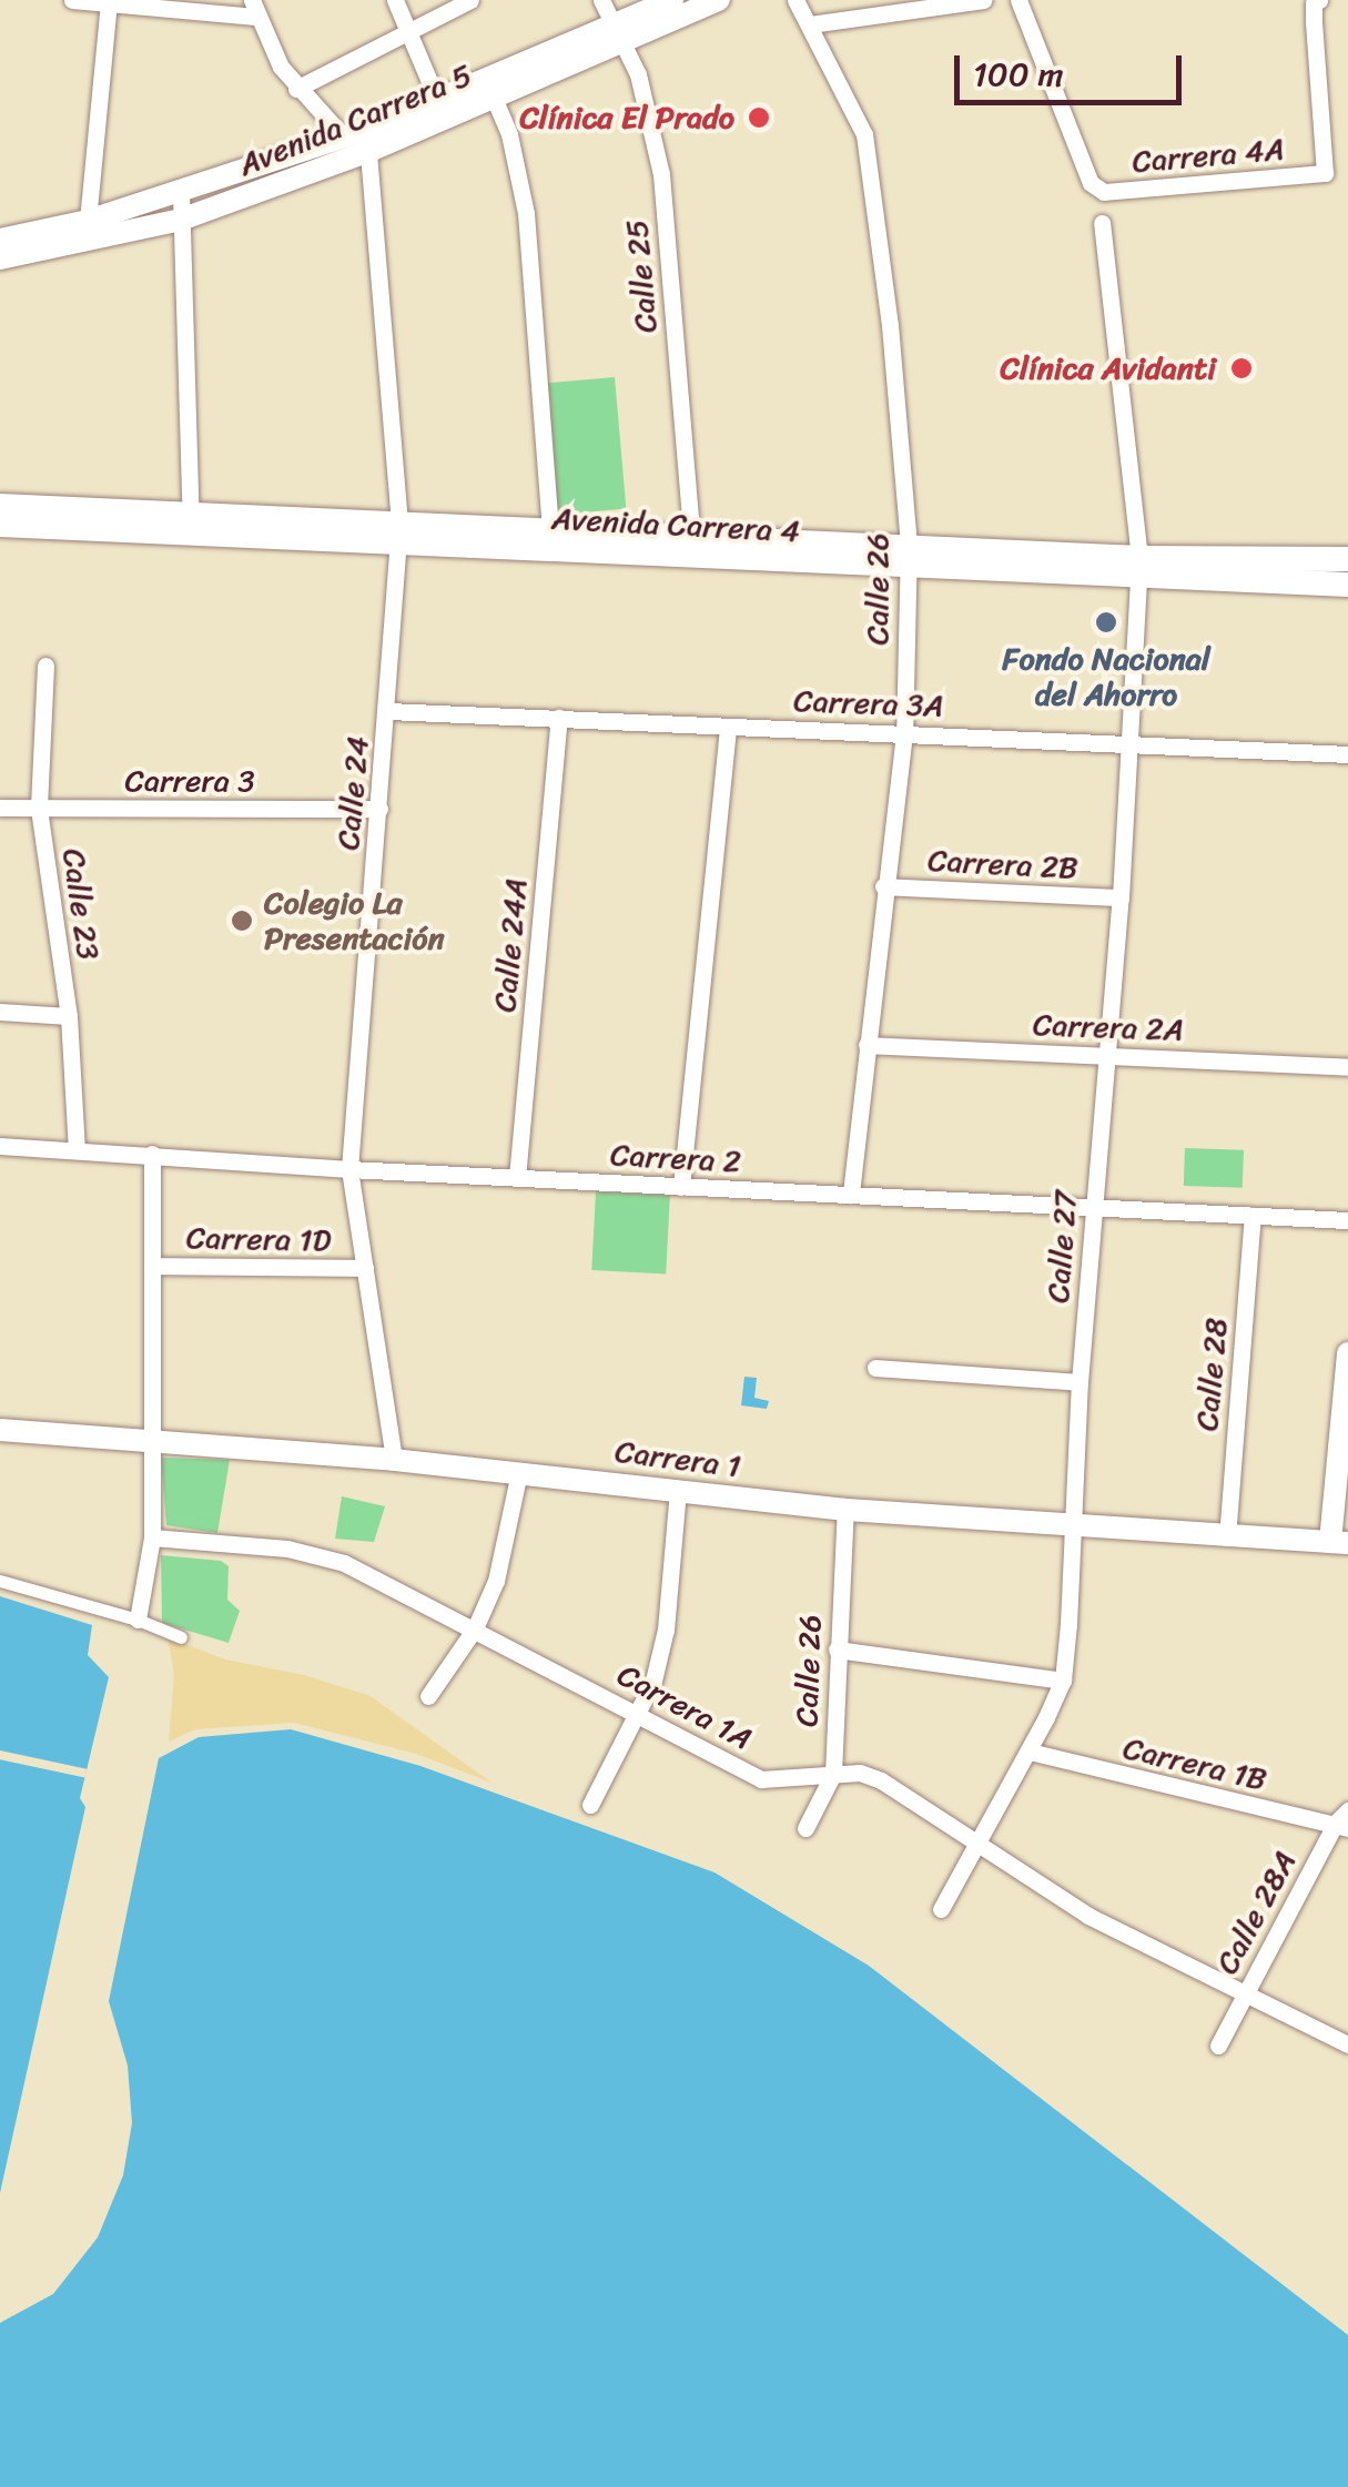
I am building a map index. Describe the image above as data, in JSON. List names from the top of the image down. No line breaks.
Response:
{"streets":{"main road":["Avenida Carrera 4"],"street":["Avenida Carrera 5","Carrera 4A","Calle 25","Calle 26","Carrera 3A","Carrera 3","Calle 24","Carrera 2B","Calle 23","Calle 24A","Carrera 2A","Carrera 2","Carrera 1D","Calle 27","Calle 28","Carrera 1","Carrera 1A","Carrera 1B","Calle 28A"]},"crossings":[["Avenida Carrera 5","Calle 25"],["Avenida Carrera 5","Calle 24"],["Calle 25","Avenida Carrera 4"],["Avenida Carrera 4","Calle 26"],["Avenida Carrera 4","Calle 24"],["Avenida Carrera 4","Calle 27"],["Calle 26","Carrera 3A"],["Calle 26","Carrera 2B"],["Calle 26","Carrera 2A"],["Calle 26","Carrera 2"],["Calle 26","Carrera 1"],["Calle 26","Carrera 1A"],["Carrera 3A","Calle 24"],["Carrera 3A","Calle 24A"],["Carrera 3A","Calle 27"],["Carrera 3","Calle 24"],["Carrera 3","Calle 23"],["Calle 24","Carrera 2"],["Calle 24","Carrera 1D"],["Calle 24","Carrera 1"],["Carrera 2B","Calle 27"],["Calle 23","Carrera 2"],["Calle 24A","Carrera 2"],["Carrera 2A","Calle 27"],["Carrera 2","Calle 27"],["Carrera 2","Calle 28"],["Calle 27","Carrera 1"],["Calle 27","Carrera 1A"],["Calle 27","Carrera 1B"],["Calle 28","Carrera 1"],["Carrera 1A","Calle 28A"],["Carrera 1B","Calle 28A"]],"places":["Clínica El Prado","Clínica Avidanti","Fondo Nacional del Ahorro","Colegio La Presentación"],"scale_bar":"100 m"}
